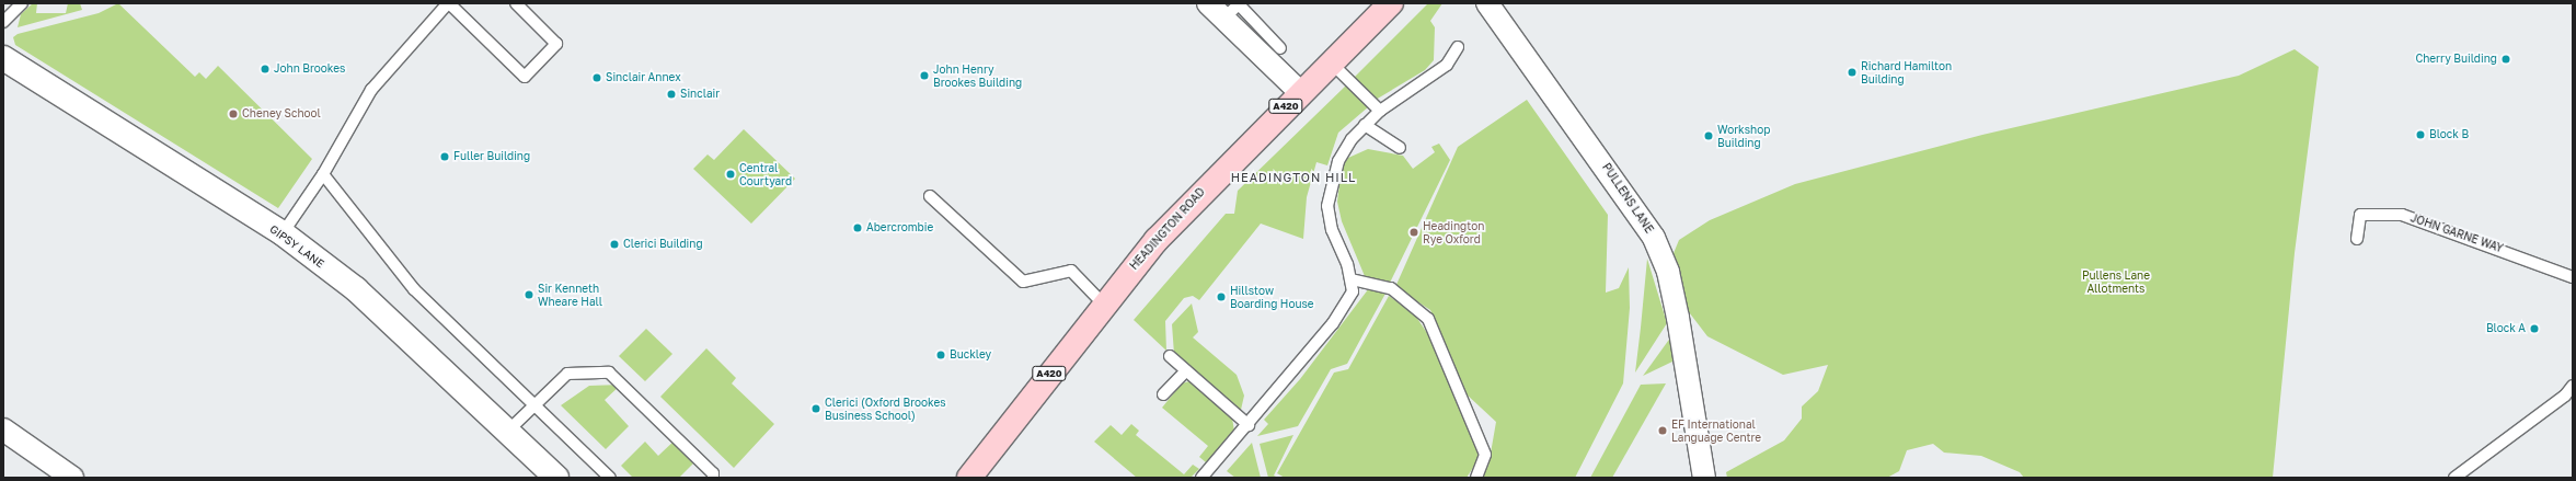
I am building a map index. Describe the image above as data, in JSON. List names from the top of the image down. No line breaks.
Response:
{"streets":{"main road":["A420","HEADINGTON ROAD"],"street":["PULLENS LANE","GIPSY LANE"],"lane":["JOHN GARNE WAY"]},"districts":["HEADINGTON HILL"],"parks":["Pullens Lane Allotments"],"places":["Cherry Building","John Brookes","Richard Hamilton Building","John Henry Brookes Building","Sinclair Annex","Sinclair","Cheney School","Block B","Workshop Building","Fuller Building","Central Courtyard","Abercrombie","Headington Rye Oxford","Clerici Building","Sir Kenneth Wheare Hall","Hillstow Boarding House","Block A","Buckley","Clerici (Oxford Brookes Business School)","EF International Language Centre"]}
